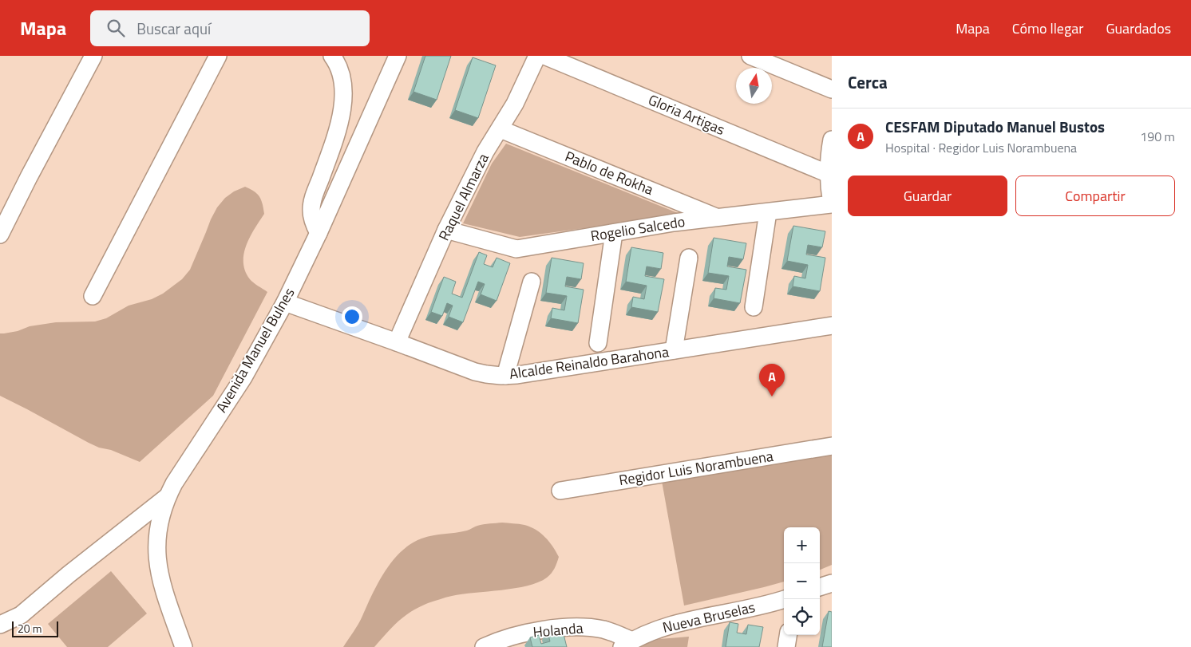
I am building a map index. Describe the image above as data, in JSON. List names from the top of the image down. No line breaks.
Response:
{"streets":{"street":["Gloria Artigas","Pablo de Rokha","Raquel Almarza","Rogelio Salcedo","Avenida Manuel Bulnes","Alcalde Reinaldo Barahona","Regidor Luis Norambuena","Nueva Bruselas","Holanda"]},"crossings":[["Pablo de Rokha","Raquel Almarza"],["Pablo de Rokha","Rogelio Salcedo"],["Raquel Almarza","Rogelio Salcedo"],["Raquel Almarza","Alcalde Reinaldo Barahona"],["Avenida Manuel Bulnes","Alcalde Reinaldo Barahona"],["Nueva Bruselas","Holanda"]],"scale_bar":"20 m","north":"top","page":{"header":"Mapa","search":"Buscar aquí","nav":["Mapa","Cómo llegar","Guardados"],"heading":"Cerca","list":[{"mark":"A","name":"CESFAM Diputado Manuel Bustos","note":"Hospital · Regidor Luis Norambuena","value":"190 m"}],"buttons":["Guardar","Compartir"],"pins":"A","map_buttons":["+","−"],"scale":"20 m"}}
